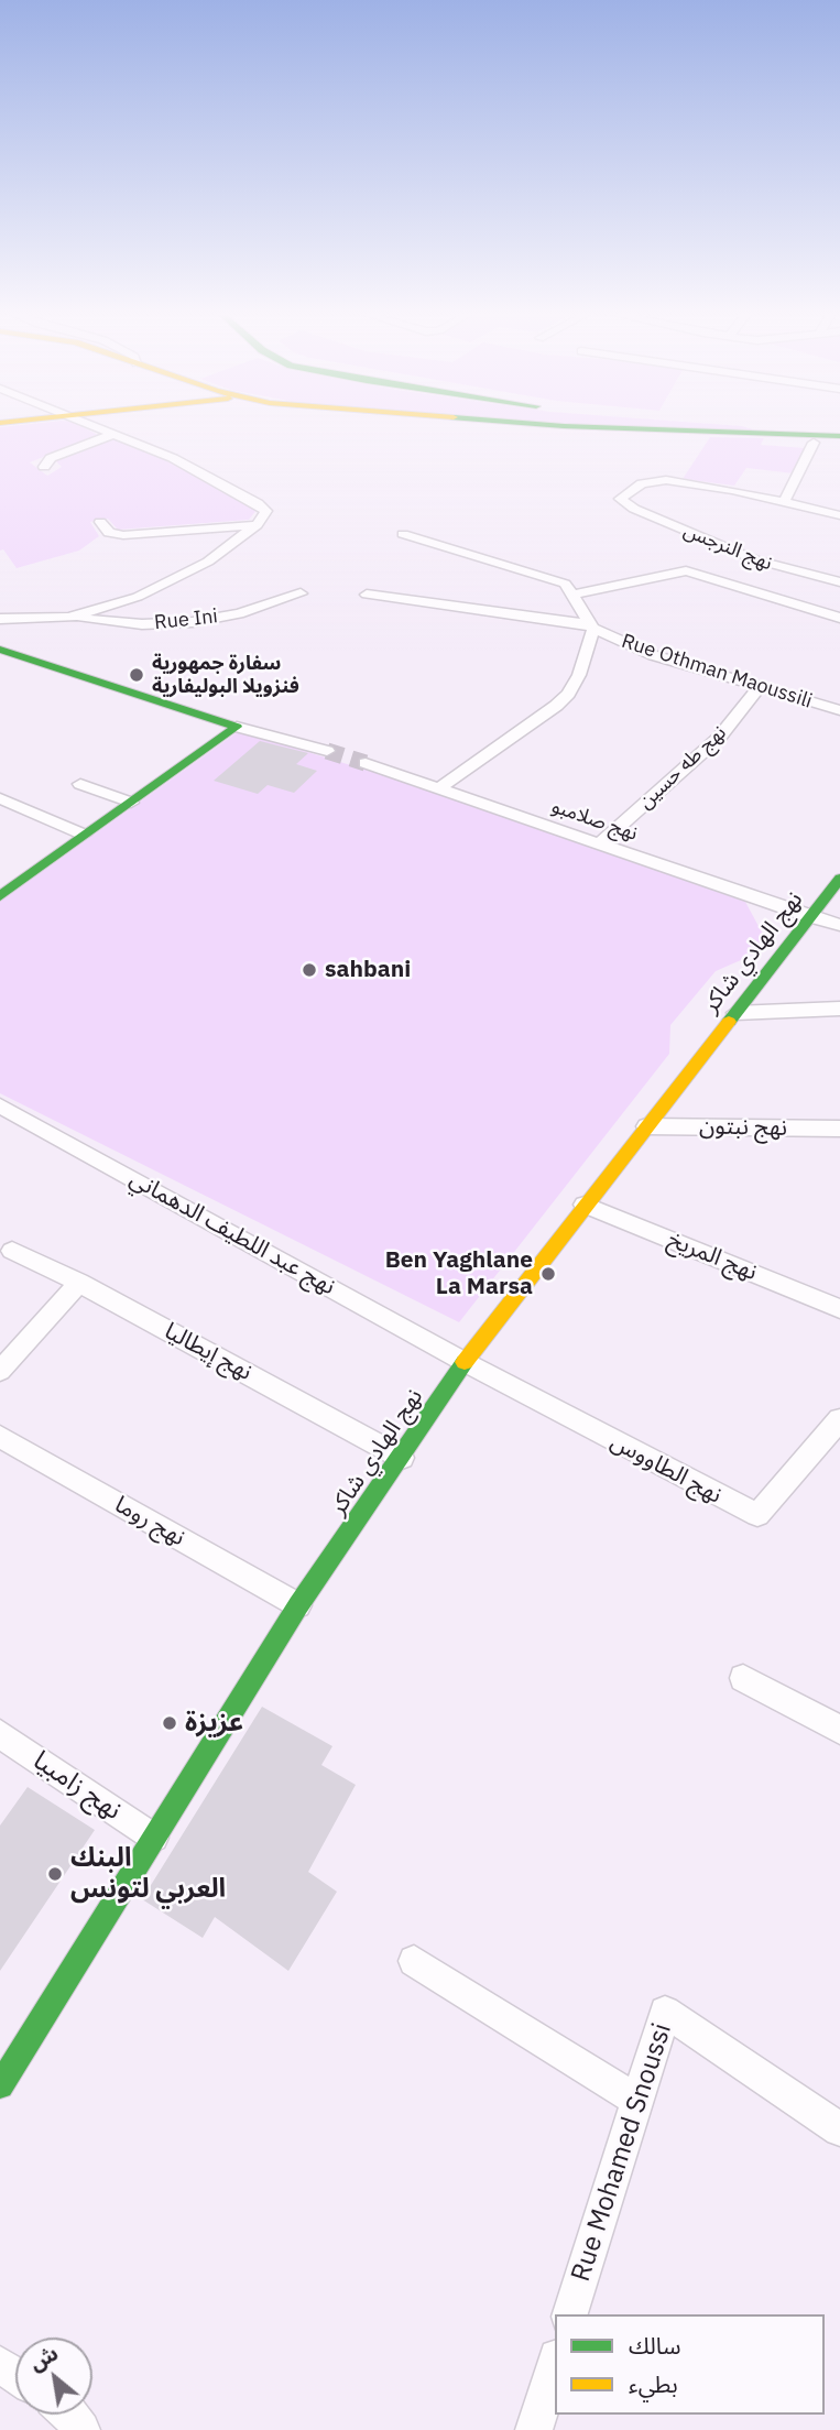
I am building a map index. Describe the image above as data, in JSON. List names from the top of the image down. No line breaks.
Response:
{"streets":{"street":["نهج النرجس","Rue Ini","Rue Othman Maoussili","نهج طه حسين","نهج صلامبو","نهج الهادي شاكر","نهج نبتون","نهج عبد اللطيف الدهماني","نهج المريخ","نهج إيطاليا","نهج الطاووس","نهج روما","نهج زامبيا","Rue Mohamed Snoussi"]},"crossings":[["Rue Othman Maoussili","نهج طه حسين"],["نهج طه حسين","نهج صلامبو"],["نهج صلامبو","نهج الهادي شاكر"],["نهج الهادي شاكر","نهج نبتون"],["نهج الهادي شاكر","نهج عبد اللطيف الدهماني"],["نهج الهادي شاكر","نهج المريخ"],["نهج الهادي شاكر","نهج إيطاليا"],["نهج الهادي شاكر","نهج الطاووس"],["نهج الهادي شاكر","نهج روما"],["نهج الهادي شاكر","نهج زامبيا"],["نهج عبد اللطيف الدهماني","نهج الطاووس"]],"places":["سفارة جمهورية فنزويلا البوليفارية","sahbani","Ben Yaghlane La Marsa","عزيزة","البنك العربي لتونس"],"legend":["سالك","بطيء"],"north":"top left"}
